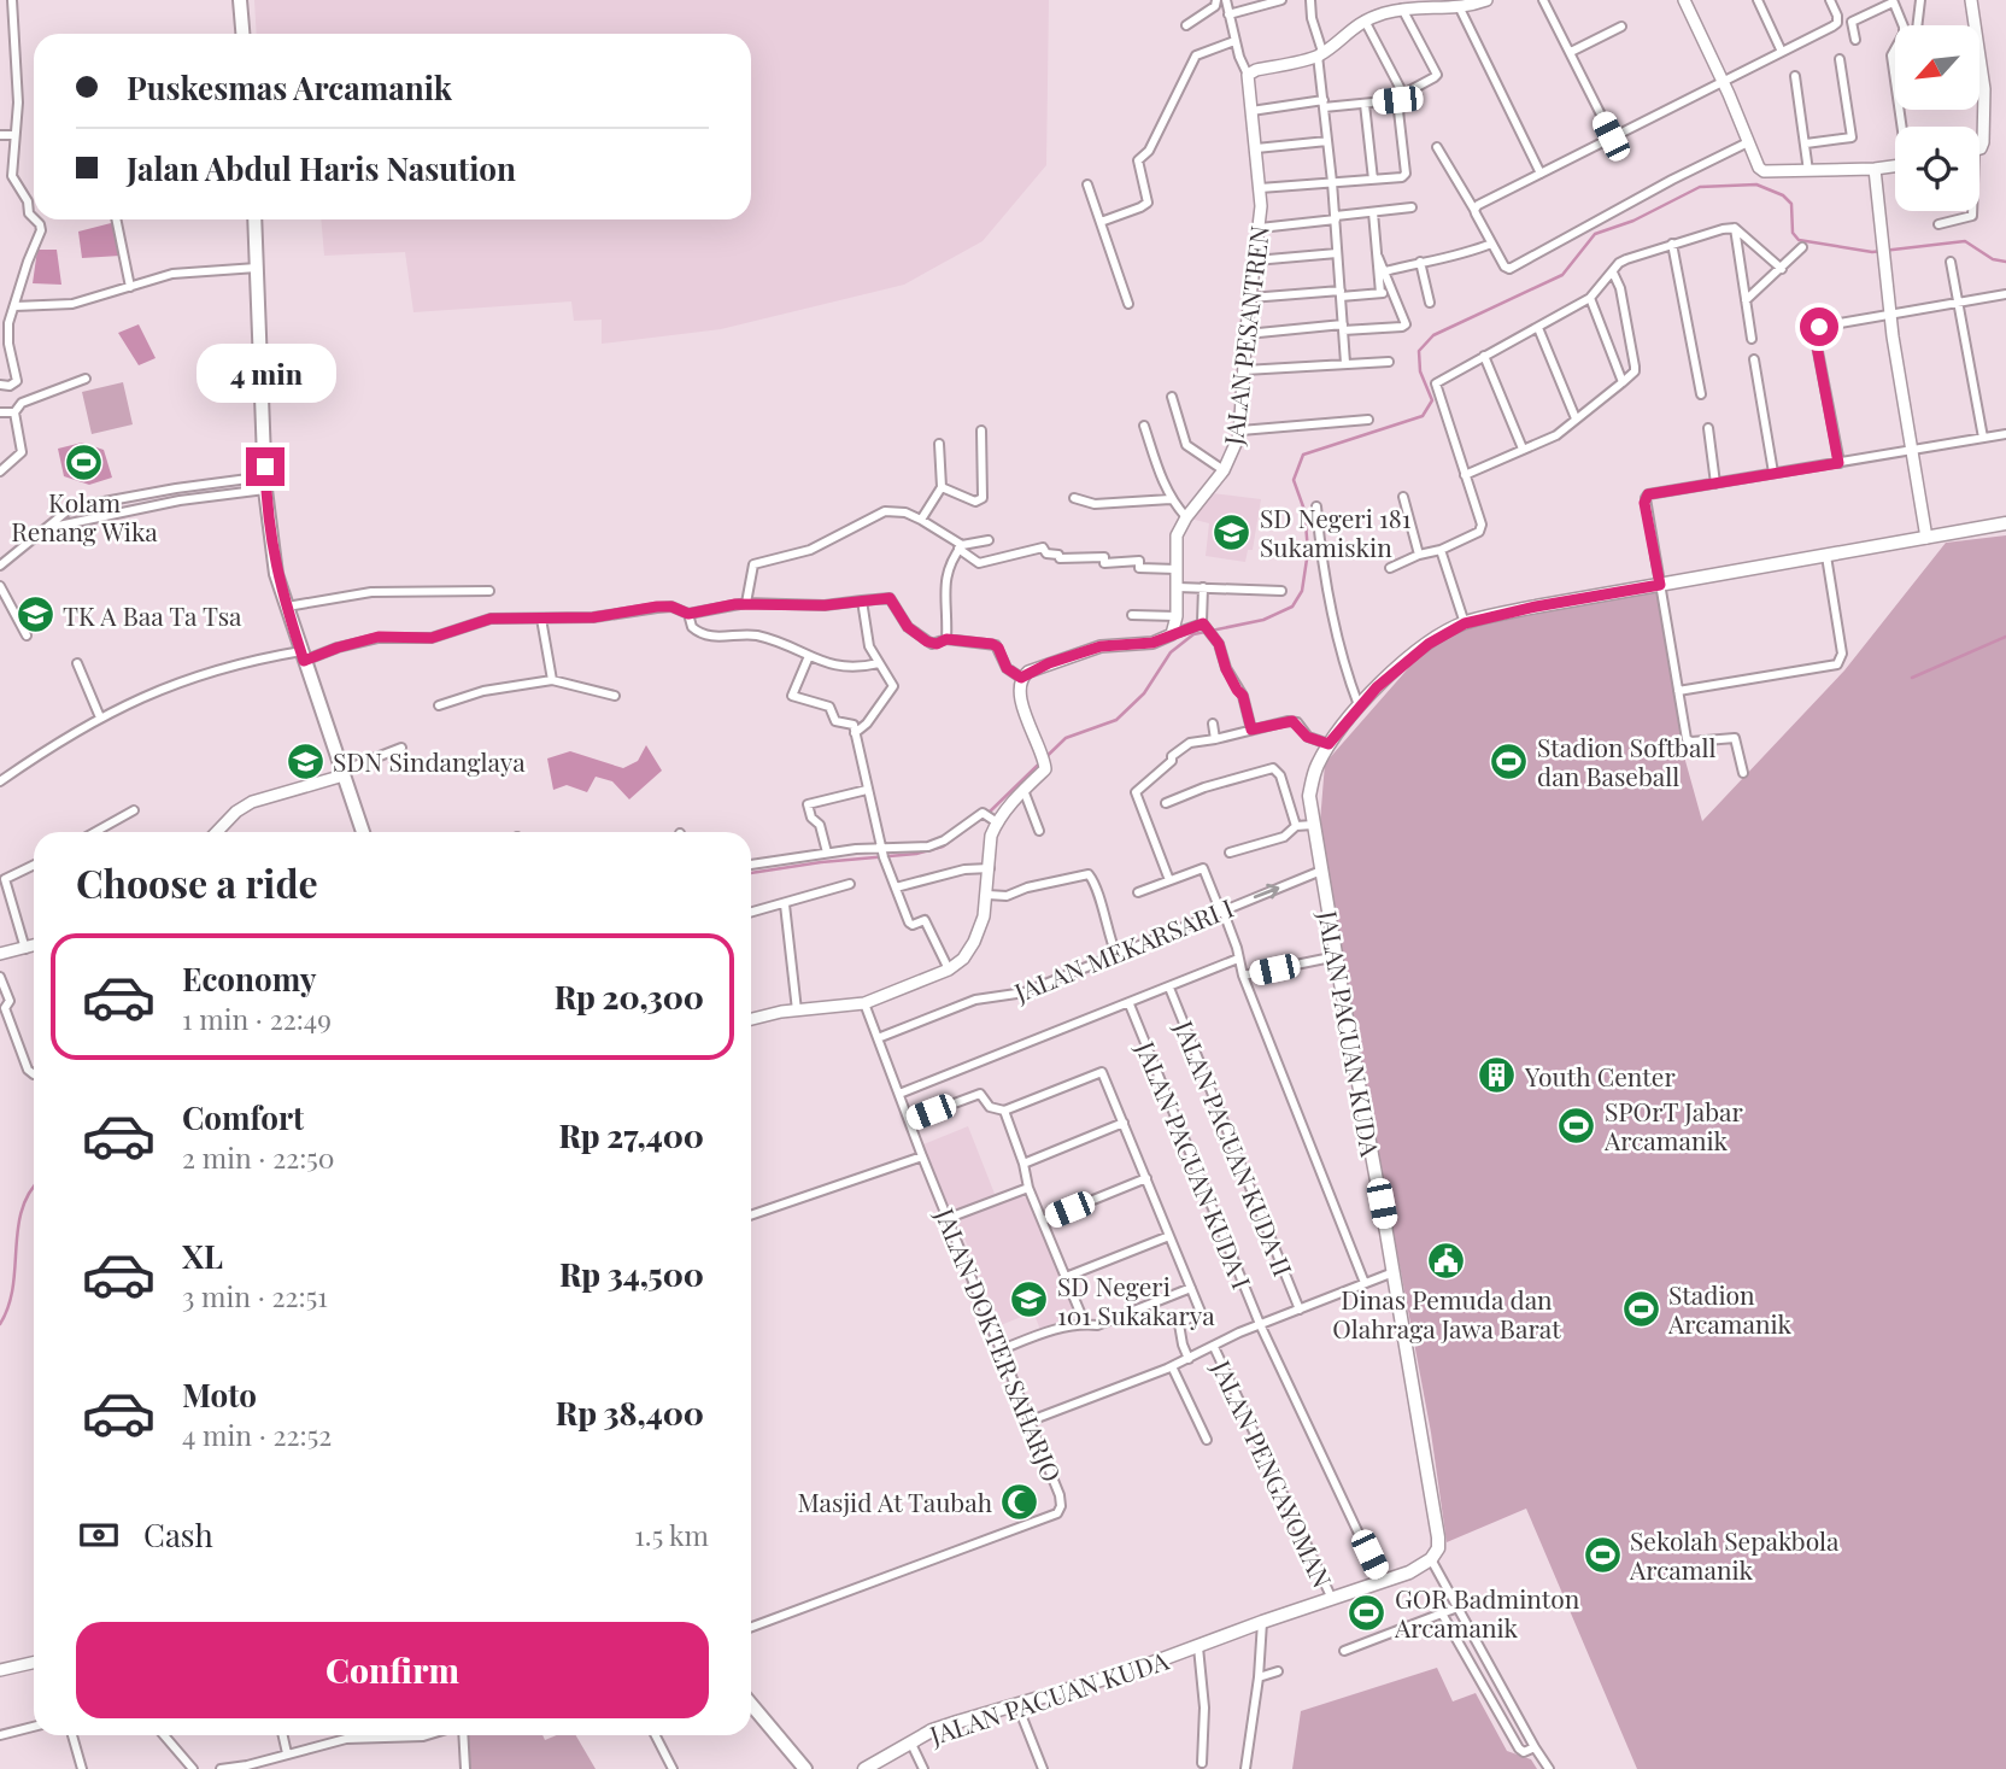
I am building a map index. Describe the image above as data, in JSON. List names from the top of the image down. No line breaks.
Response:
{"streets":{"main road":["JALAN PACUAN KUDA"],"street":["JALAN PESANTREN","JALAN MEKARSARI I","JALAN PACUAN KUDA II","JALAN PACUAN KUDA I","JALAN DOKTER SAHARJO","JALAN PENGAYOMAN"]},"crossings":[["JALAN MEKARSARI I","JALAN PACUAN KUDA"],["JALAN MEKARSARI I","JALAN DOKTER SAHARJO"],["JALAN PACUAN KUDA","JALAN PACUAN KUDA II"],["JALAN PACUAN KUDA","JALAN PACUAN KUDA I"],["JALAN PACUAN KUDA","JALAN PENGAYOMAN"],["JALAN PACUAN KUDA II","JALAN PACUAN KUDA I"],["JALAN DOKTER SAHARJO","JALAN PENGAYOMAN"]],"places":{"sports":["Kolam Renang Wika","Stadion Softball dan Baseball","SPOrT Jabar Arcamanik","Stadion Arcamanik","Sekolah Sepakbola Arcamanik","GOR Badminton Arcamanik"],"school or university":["SD Negeri 181 Sukamiskin","TK A Baa Ta Tsa","SDN Sindanglaya","SD Negeri 101 Sukakarya"],"building":["Youth Center"],"public building":["Dinas Pemuda dan Olahraga Jawa Barat"],"mosque":["Masjid At Taubah"]},"north":"bottom left","page":{"banner":["Puskesmas Arcamanik","Jalan Abdul Haris Nasution"],"bubble":"4 min","heading":"Choose a ride","list":[{"name":"Economy","note":"1 min · 22:49","value":"Rp 20,300"},{"name":"Comfort","note":"2 min · 22:50","value":"Rp 27,400"},{"name":"XL","note":"3 min · 22:51","value":"Rp 34,500"},{"name":"Moto","note":"4 min · 22:52","value":"Rp 38,400"}],"pay":["Cash","1.5 km"],"buttons":"Confirm"}}
